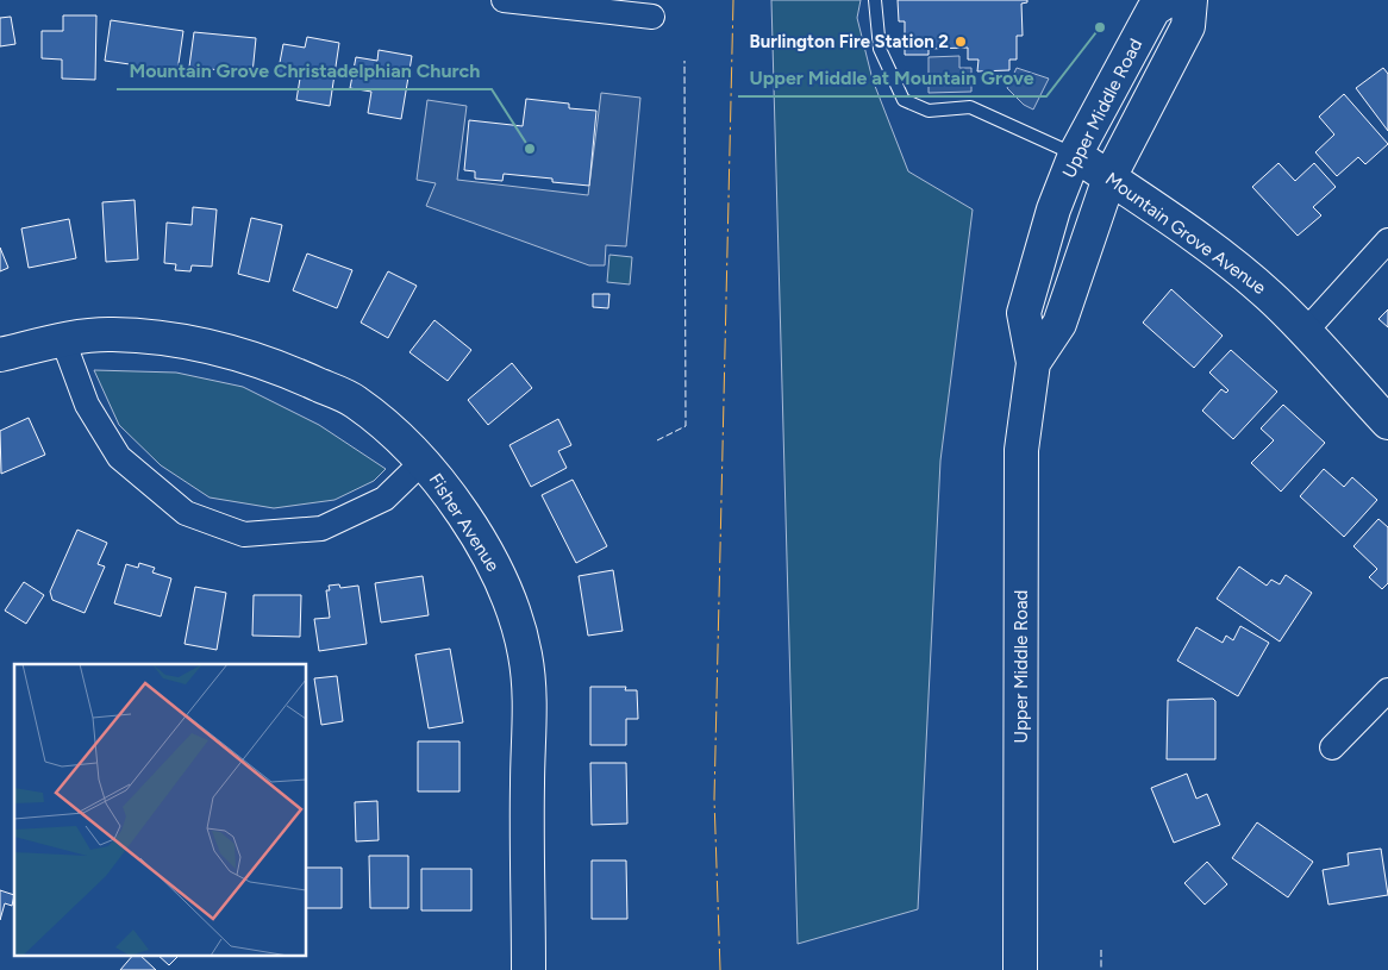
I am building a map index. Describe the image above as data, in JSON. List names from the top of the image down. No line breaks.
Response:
{"streets":{"street":["Upper Middle Road","Mountain Grove Avenue","Fisher Avenue"]},"crossings":[["Upper Middle Road","Mountain Grove Avenue"]],"places":["Upper Middle at Mountain Grove","Burlington Fire Station 2","Mountain Grove Christadelphian Church"]}
